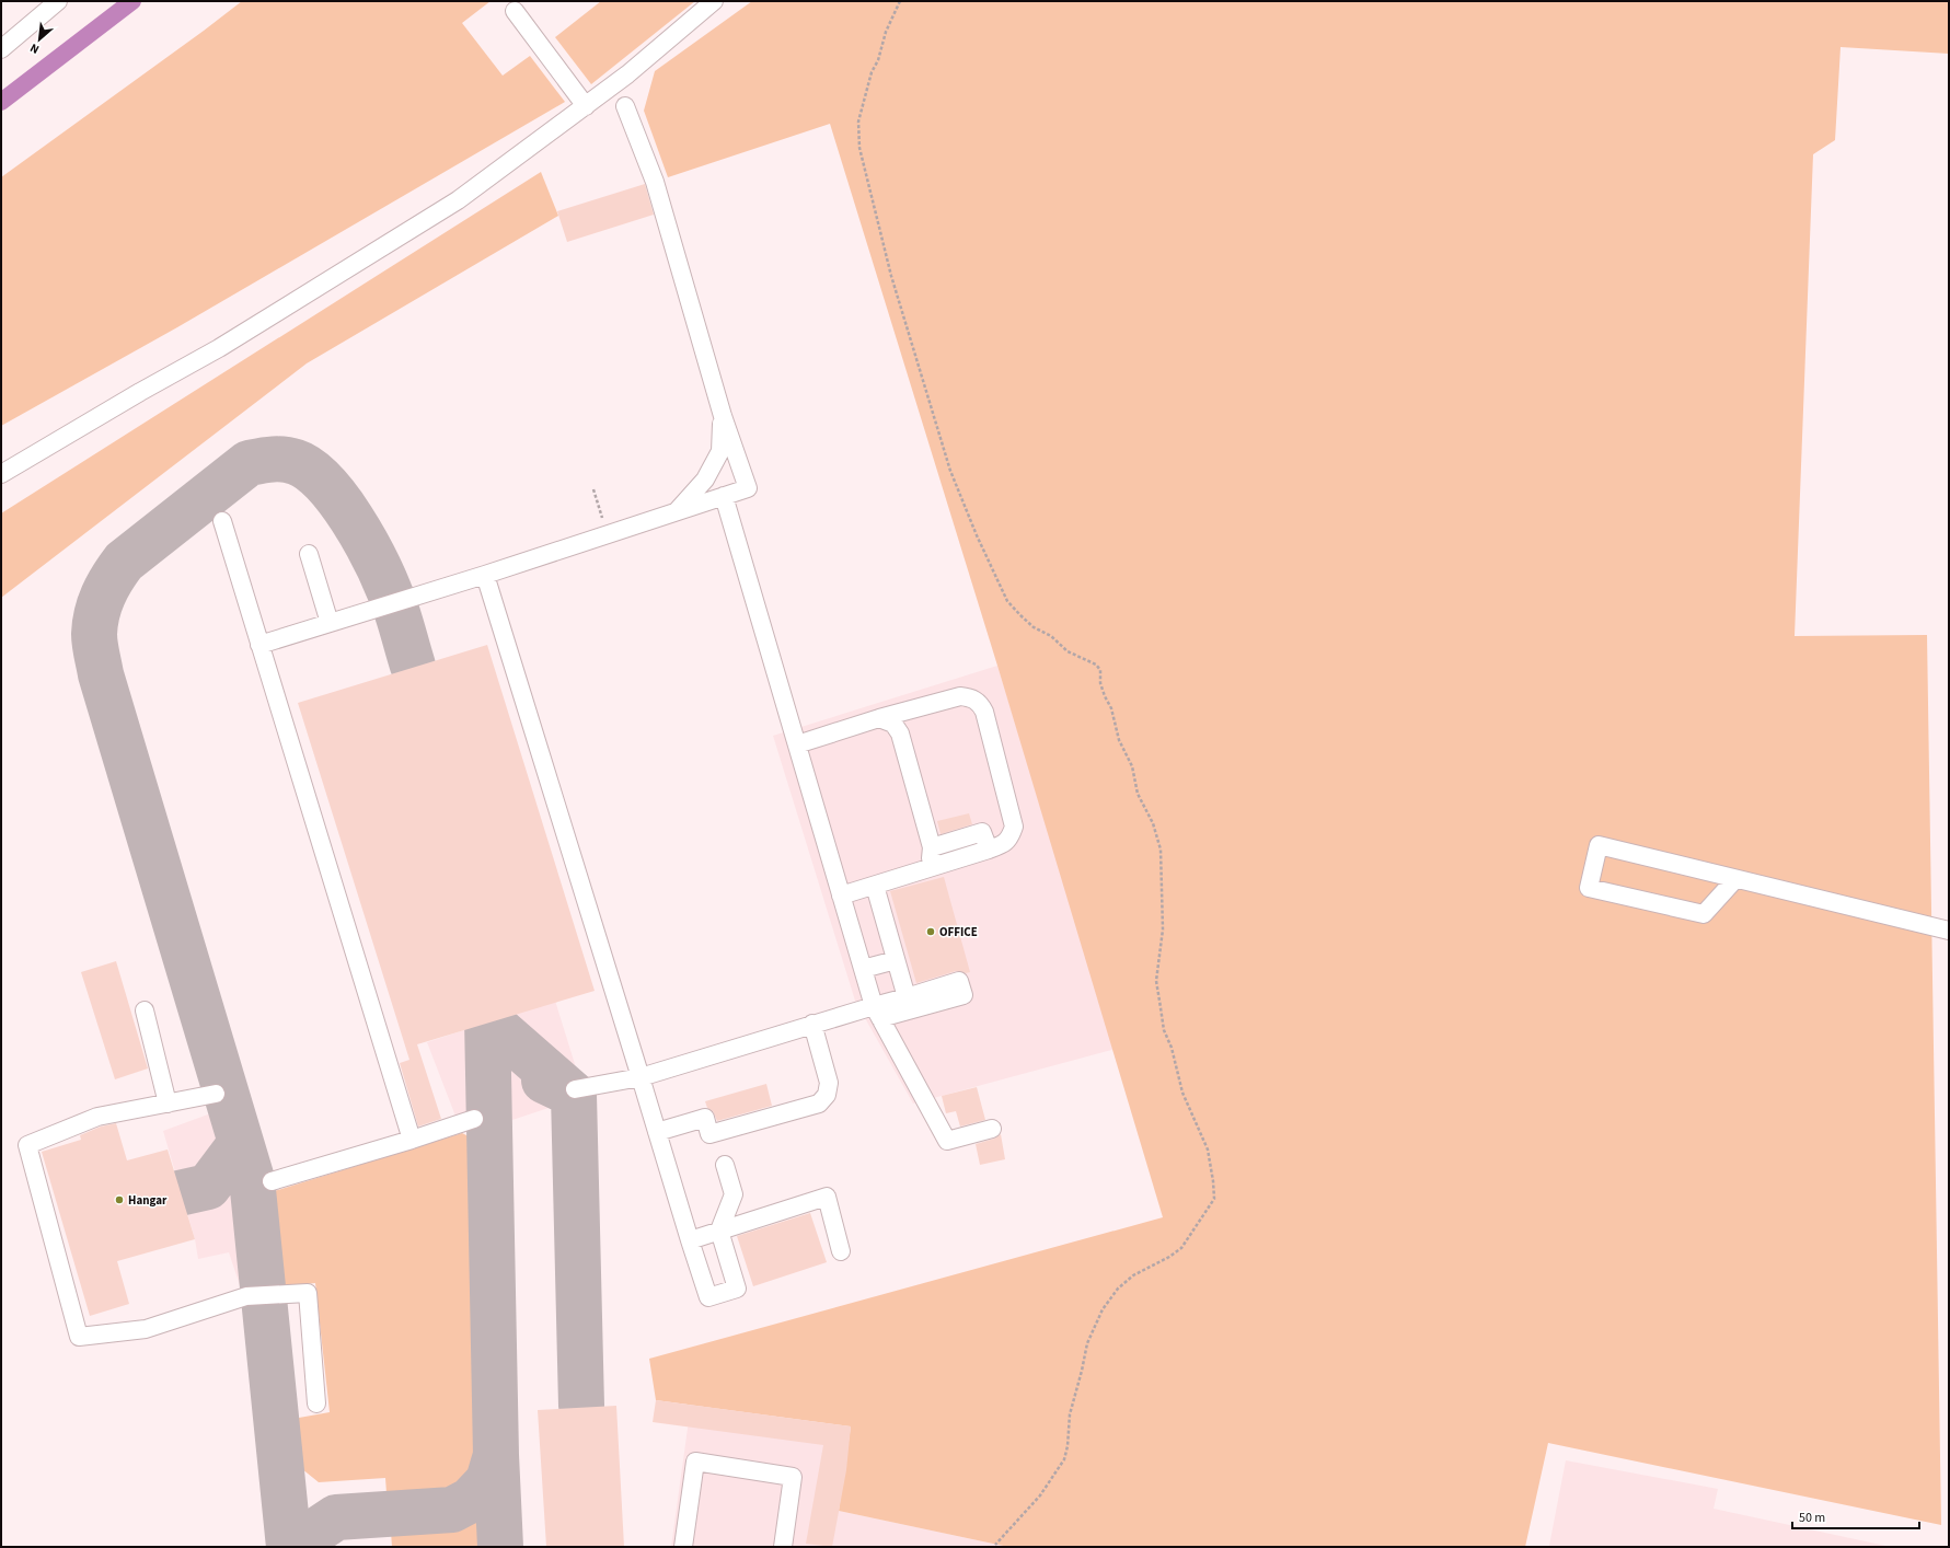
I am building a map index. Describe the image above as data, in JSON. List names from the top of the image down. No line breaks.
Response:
{"places":["OFFICE","Hangar"],"scale_bar":"50 m","north":"bottom left"}
